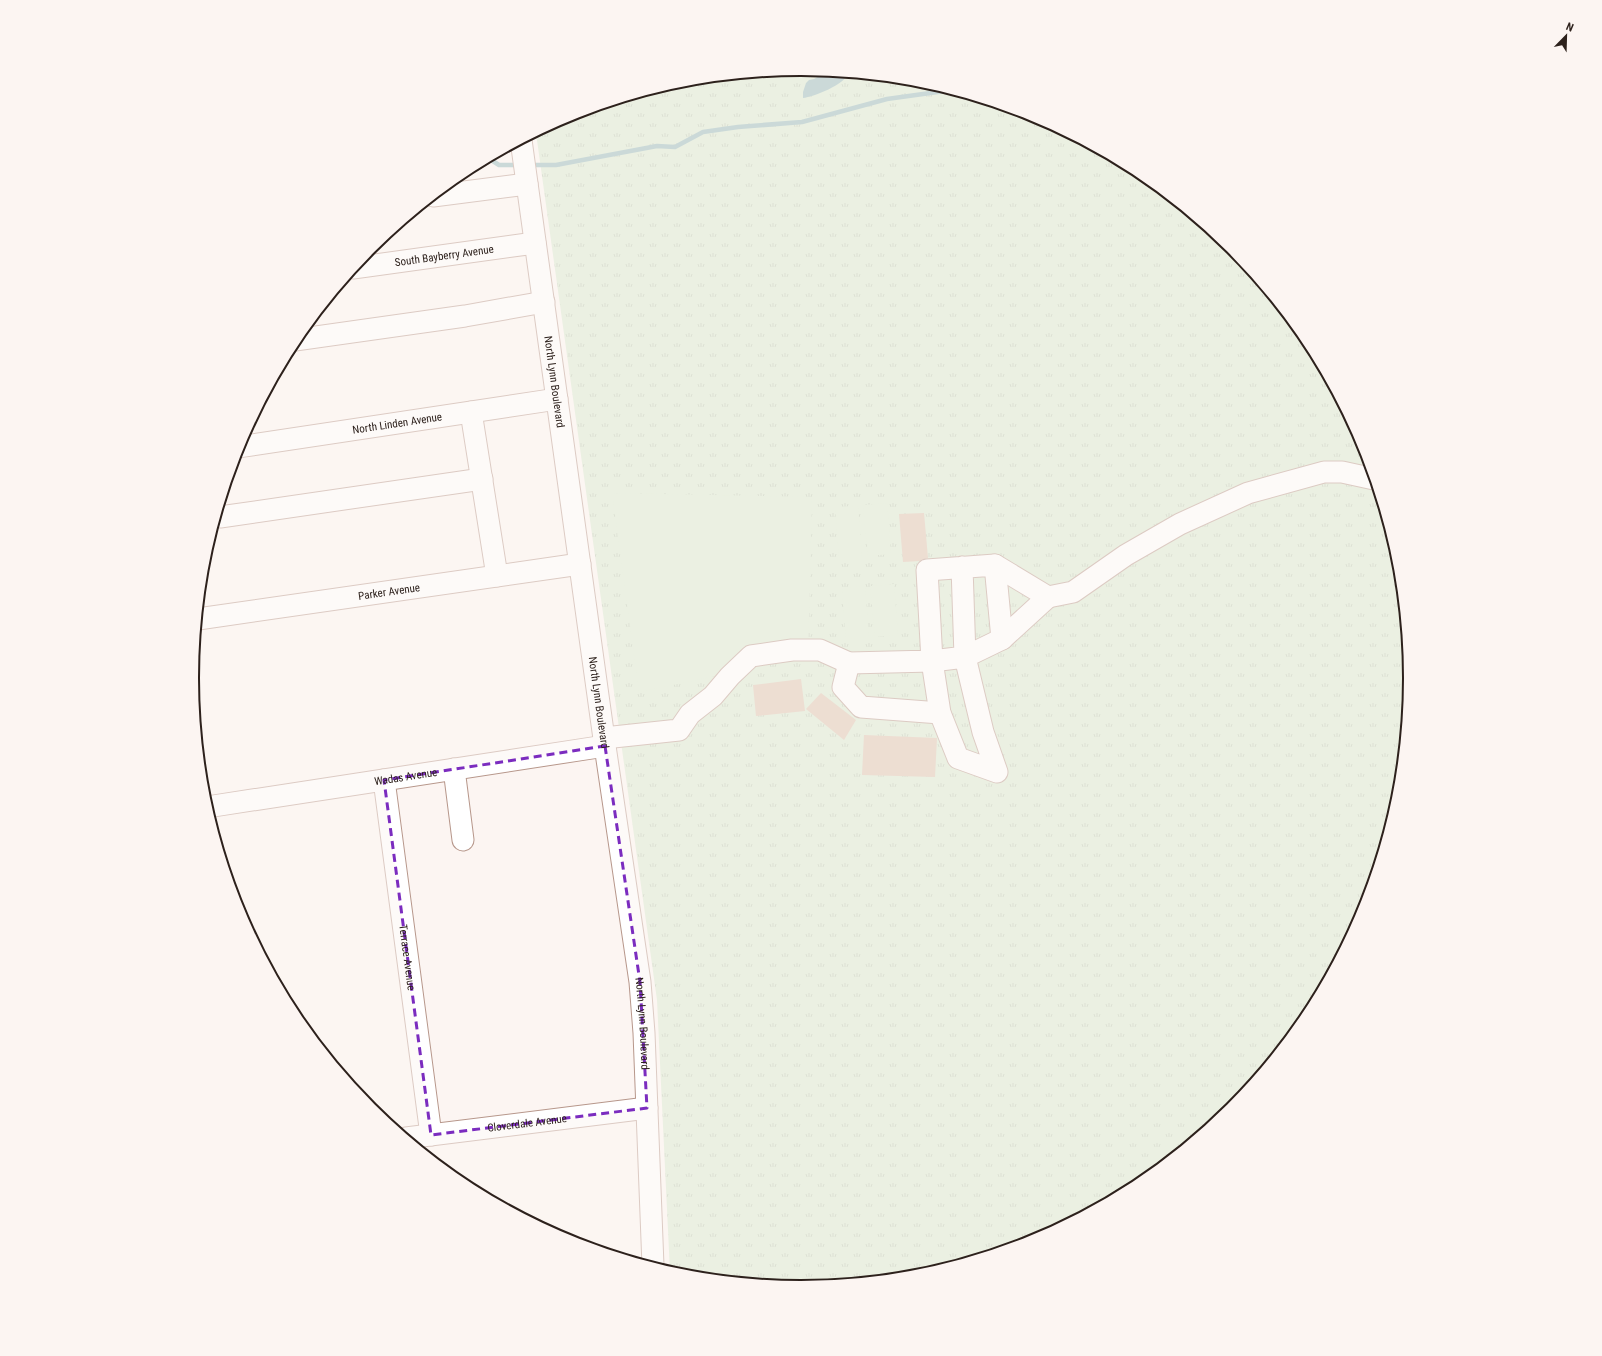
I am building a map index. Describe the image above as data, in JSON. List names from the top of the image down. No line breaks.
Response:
{"streets":{"street":["South Bayberry Avenue","North Lynn Boulevard","North Linden Avenue","Parker Avenue","Wadas Avenue","Terrace Avenue","Cloverdale Avenue"]},"crossings":[["South Bayberry Avenue","North Lynn Boulevard"],["North Lynn Boulevard","North Linden Avenue"],["North Lynn Boulevard","Parker Avenue"],["North Lynn Boulevard","Wadas Avenue"],["North Lynn Boulevard","Cloverdale Avenue"],["Wadas Avenue","Terrace Avenue"],["Terrace Avenue","Cloverdale Avenue"]],"north":"top right"}
